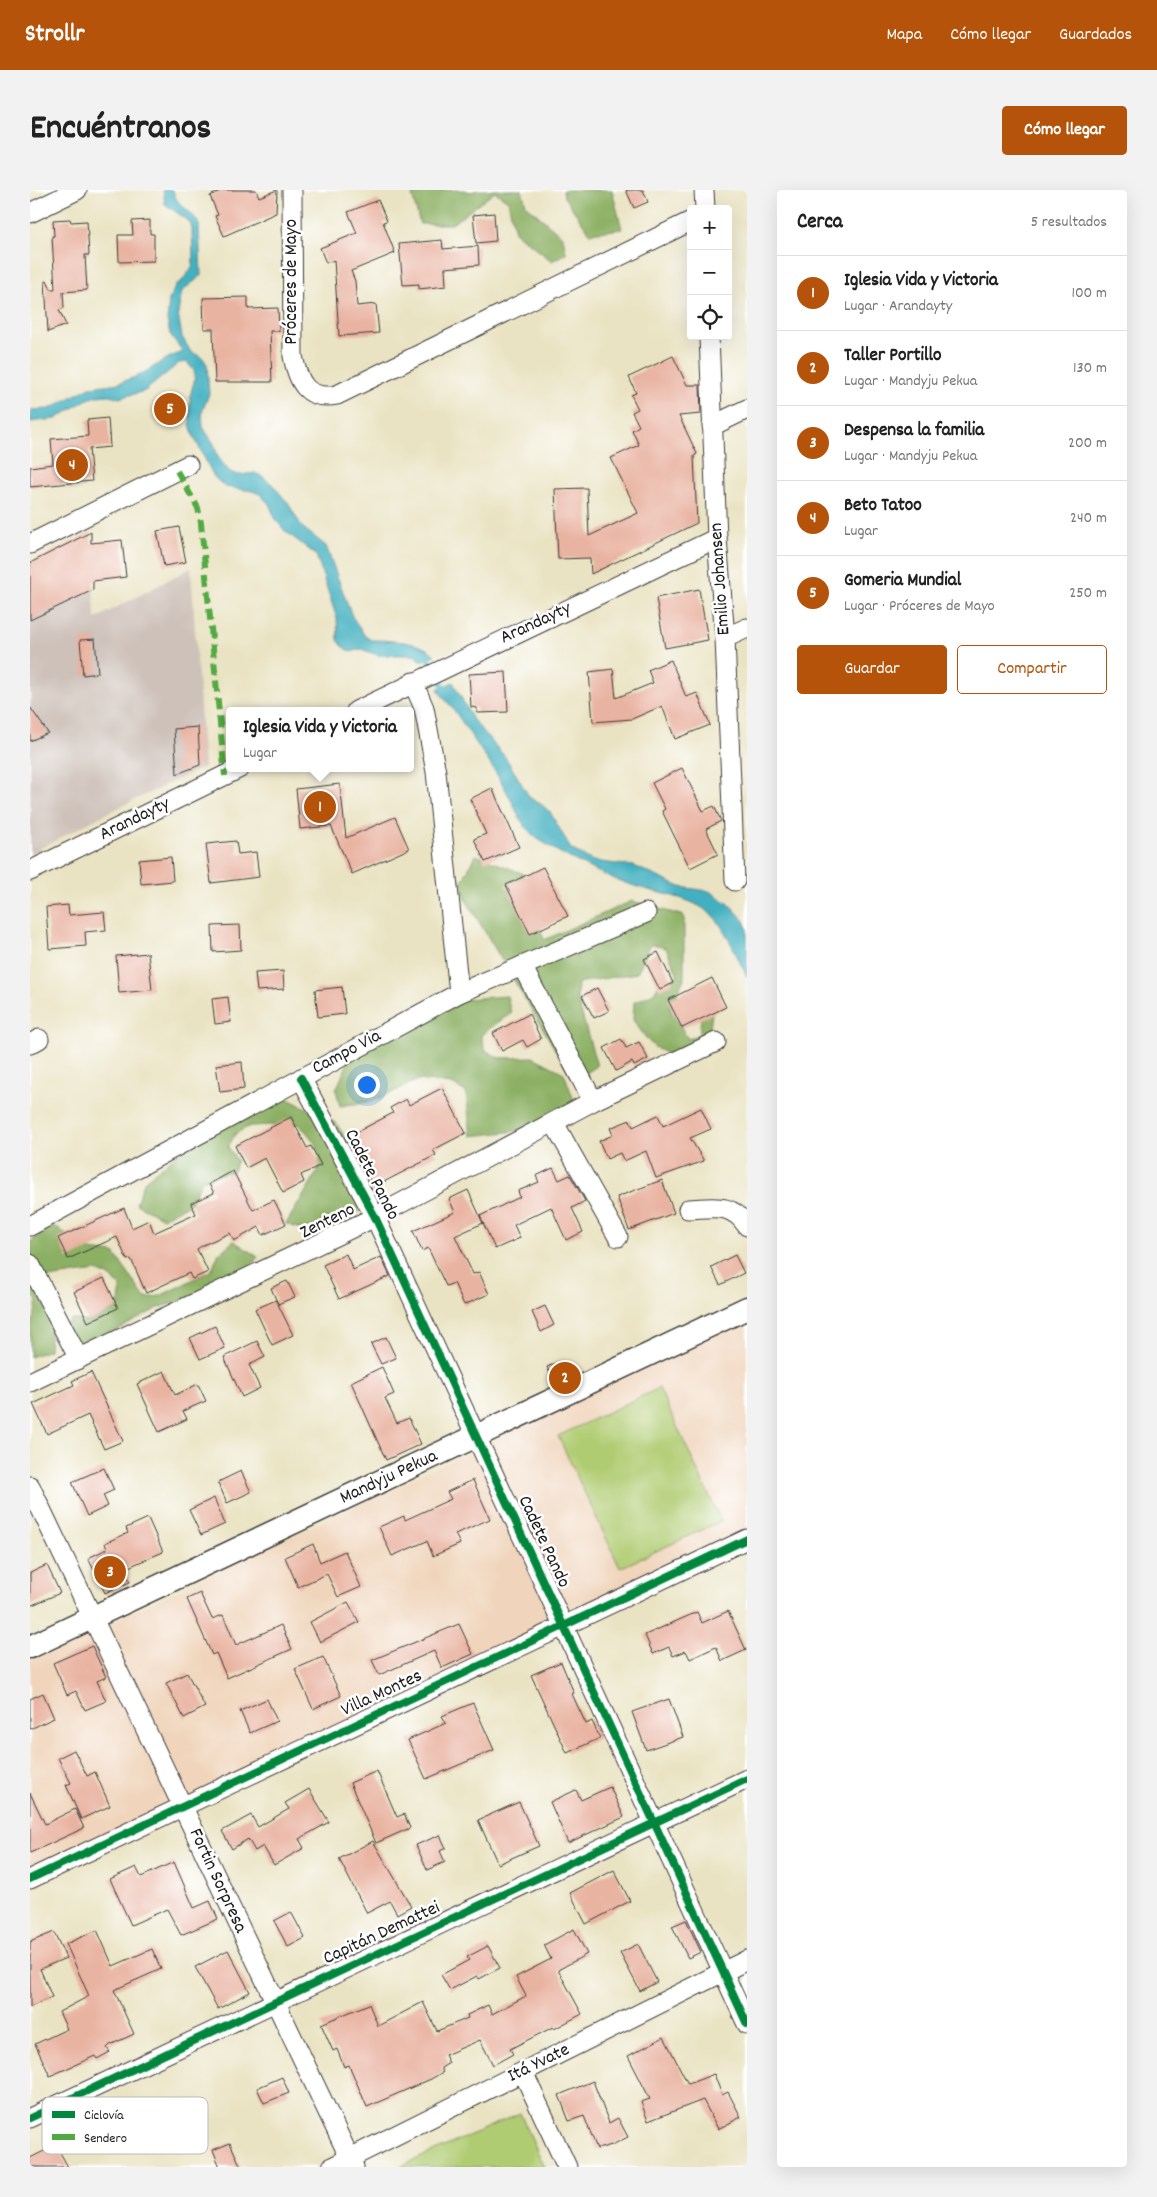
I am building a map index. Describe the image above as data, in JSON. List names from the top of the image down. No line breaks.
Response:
{"streets":{"street":["Próceres de Mayo","Emilio Johansen","Arandayty","Campo Via","Cadete Pando","Zenteno","Mandyju Pekua","Villa Montes","Fortin Sorpresa","Capitán Demattei","Itá Yvate"]},"crossings":[["Emilio Johansen","Arandayty"],["Campo Via","Cadete Pando"],["Cadete Pando","Zenteno"],["Cadete Pando","Mandyju Pekua"],["Cadete Pando","Villa Montes"],["Cadete Pando","Capitán Demattei"],["Cadete Pando","Itá Yvate"],["Mandyju Pekua","Fortin Sorpresa"],["Villa Montes","Fortin Sorpresa"],["Fortin Sorpresa","Capitán Demattei"],["Fortin Sorpresa","Itá Yvate"]],"legend":["Ciclovía","Sendero"],"page":{"header":"Strollr","nav":["Mapa","Cómo llegar","Guardados"],"title":"Encuéntranos","buttons":["Cómo llegar",["Guardar","Compartir"]],"heading":["Cerca","5 resultados"],"map_buttons":["+","−"],"list":[{"mark":"1","name":"Iglesia Vida y Victoria","note":"Lugar · Arandayty","value":"100 m"},{"mark":"2","name":"Taller Portillo","note":"Lugar · Mandyju Pekua","value":"130 m"},{"mark":"3","name":"Despensa la familia","note":"Lugar · Mandyju Pekua","value":"200 m"},{"mark":"4","name":"Beto Tatoo","note":"Lugar","value":"240 m"},{"mark":"5","name":"Gomeria Mundial","note":"Lugar · Próceres de Mayo","value":"250 m"}],"pins":["5","4","1","2","3"],"popup":["Iglesia Vida y Victoria","Lugar"]}}
